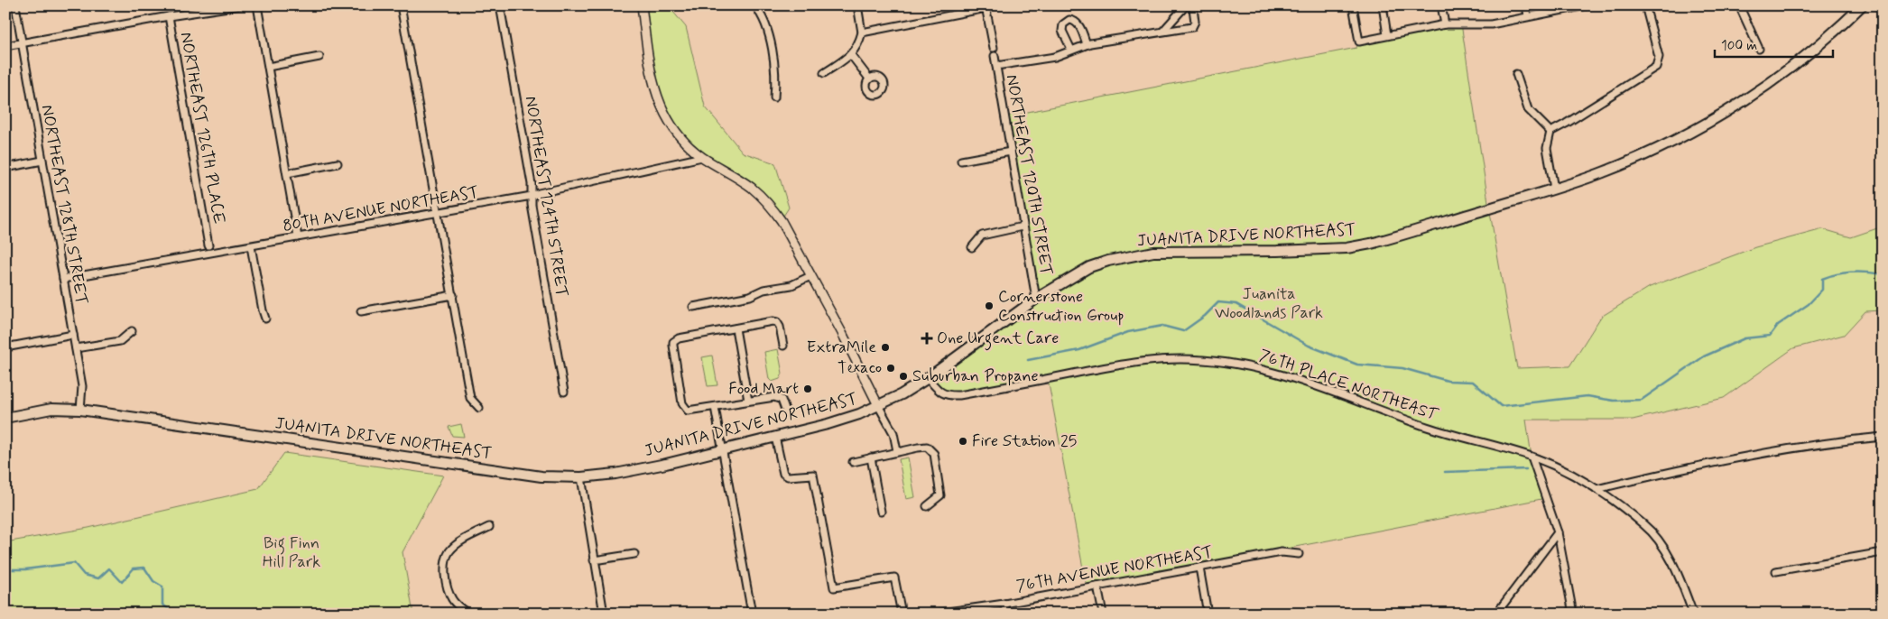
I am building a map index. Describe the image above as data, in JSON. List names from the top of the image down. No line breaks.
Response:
{"streets":{"main road":["JUANITA DRIVE NORTHEAST"],"street":["NORTHEAST 126TH PLACE","NORTHEAST 120TH STREET","NORTHEAST 124TH STREET","NORTHEAST 128TH STREET","80TH AVENUE NORTHEAST","76TH PLACE NORTHEAST","76TH AVENUE NORTHEAST"]},"crossings":[["NORTHEAST 120TH STREET","JUANITA DRIVE NORTHEAST"],["NORTHEAST 124TH STREET","80TH AVENUE NORTHEAST"],["NORTHEAST 128TH STREET","80TH AVENUE NORTHEAST"],["NORTHEAST 128TH STREET","JUANITA DRIVE NORTHEAST"],["JUANITA DRIVE NORTHEAST","76TH PLACE NORTHEAST"]],"parks":["Juanita Woodlands Park","Big Finn Hill Park"],"places":{"other":["Cornerstone Construction Group","ExtraMile","Texaco","Suburban Propane","Food Mart","Fire Station 25"],"health":["One Urgent Care"]},"scale_bar":"100 m"}
